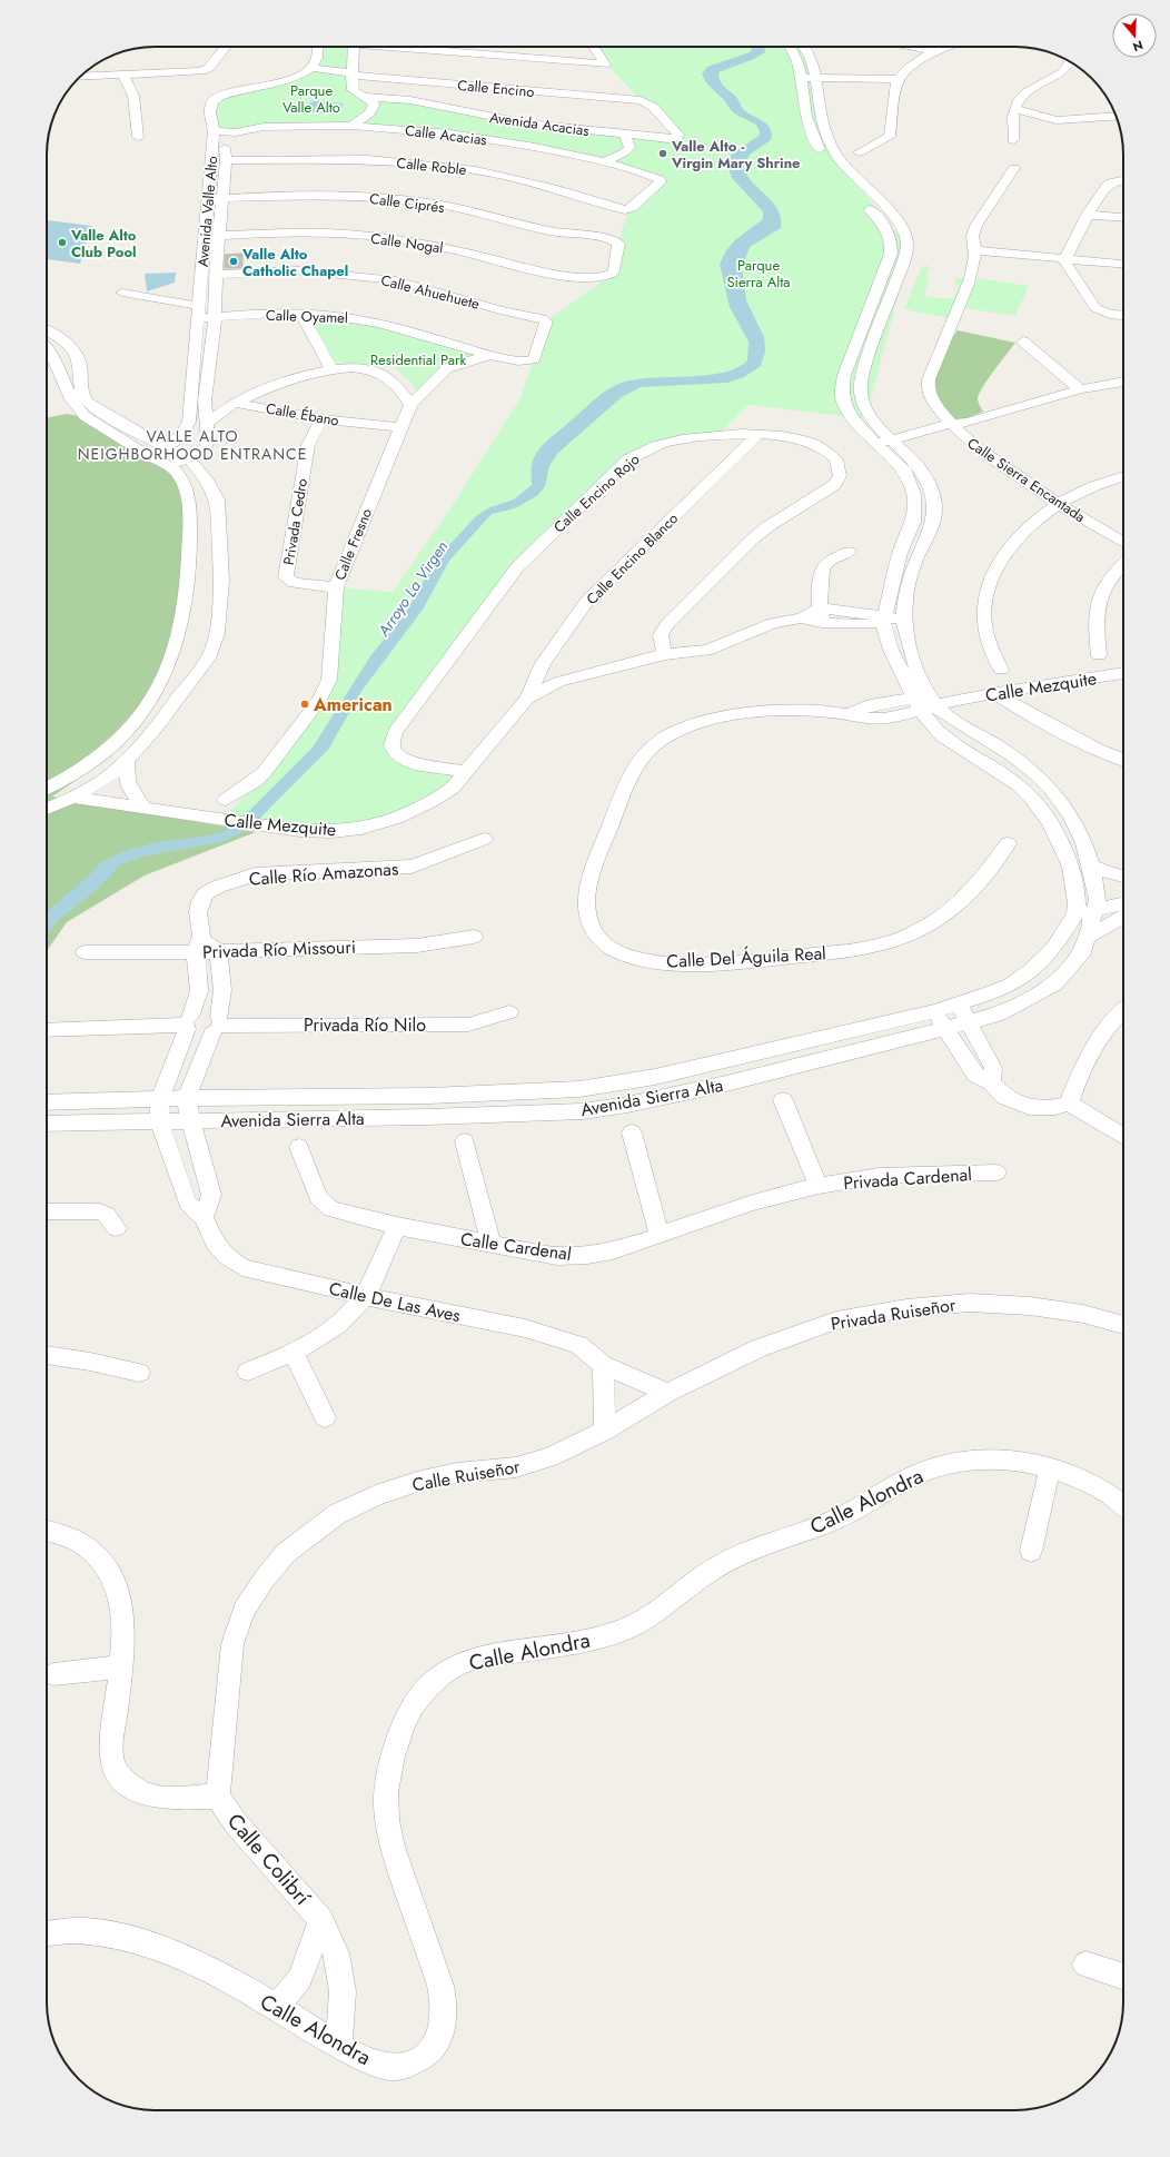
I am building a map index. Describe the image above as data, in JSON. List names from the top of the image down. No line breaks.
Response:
{"streets":{"street":["Calle Encino","Avenida Acacias","Calle Acacias","Calle Roble","Calle Ciprés","Avenida Valle Alto","Calle Nogal","Calle Ahuehuete","Calle Oyamel","Calle Ébano","Calle Sierra Encantada","Calle Encino Rojo","Privada Cedro","Calle Fresno","Calle Encino Blanco","Calle Mezquite","Calle Río Amazonas","Privada Río Missouri","Calle Del Águila Real","Privada Río Nilo","Avenida Sierra Alta","Privada Cardenal","Calle Cardenal","Calle De Las Aves","Privada Ruiseñor","Calle Ruiseñor","Calle Alondra","Calle Colibrí"]},"crossings":[["Calle Encino","Avenida Acacias"],["Calle Encino","Avenida Valle Alto"],["Calle Acacias","Calle Roble"],["Calle Acacias","Avenida Valle Alto"],["Calle Roble","Avenida Valle Alto"],["Calle Ciprés","Avenida Valle Alto"],["Calle Ciprés","Calle Nogal"],["Avenida Valle Alto","Calle Nogal"],["Avenida Valle Alto","Calle Ahuehuete"],["Avenida Valle Alto","Calle Oyamel"],["Avenida Valle Alto","Calle Ébano"],["Calle Ahuehuete","Calle Oyamel"],["Calle Oyamel","Calle Fresno"],["Calle Ébano","Privada Cedro"],["Calle Ébano","Calle Fresno"],["Calle Encino Rojo","Calle Encino Blanco"],["Calle Encino Rojo","Calle Mezquite"],["Privada Cedro","Calle Fresno"],["Calle Encino Blanco","Calle Mezquite"],["Calle Mezquite","Calle Del Águila Real"],["Calle Río Amazonas","Privada Río Missouri"],["Calle Río Amazonas","Privada Río Nilo"],["Calle Río Amazonas","Avenida Sierra Alta"],["Calle Río Amazonas","Calle De Las Aves"],["Avenida Sierra Alta","Calle De Las Aves"],["Privada Cardenal","Calle Cardenal"],["Calle De Las Aves","Privada Ruiseñor"],["Calle De Las Aves","Calle Ruiseñor"],["Privada Ruiseñor","Calle Ruiseñor"],["Calle Ruiseñor","Calle Colibrí"],["Calle Alondra","Calle Colibrí"]],"districts":["VALLE ALTO NEIGHBORHOOD ENTRANCE"],"water":["Arroyo La Virgen"],"parks":["Parque Valle Alto","Parque Sierra Alta","Residential Park"],"places":["Valle Alto - Virgin Mary Shrine","Valle Alto Club Pool","Valle Alto Catholic Chapel","American"],"north":"bottom"}
